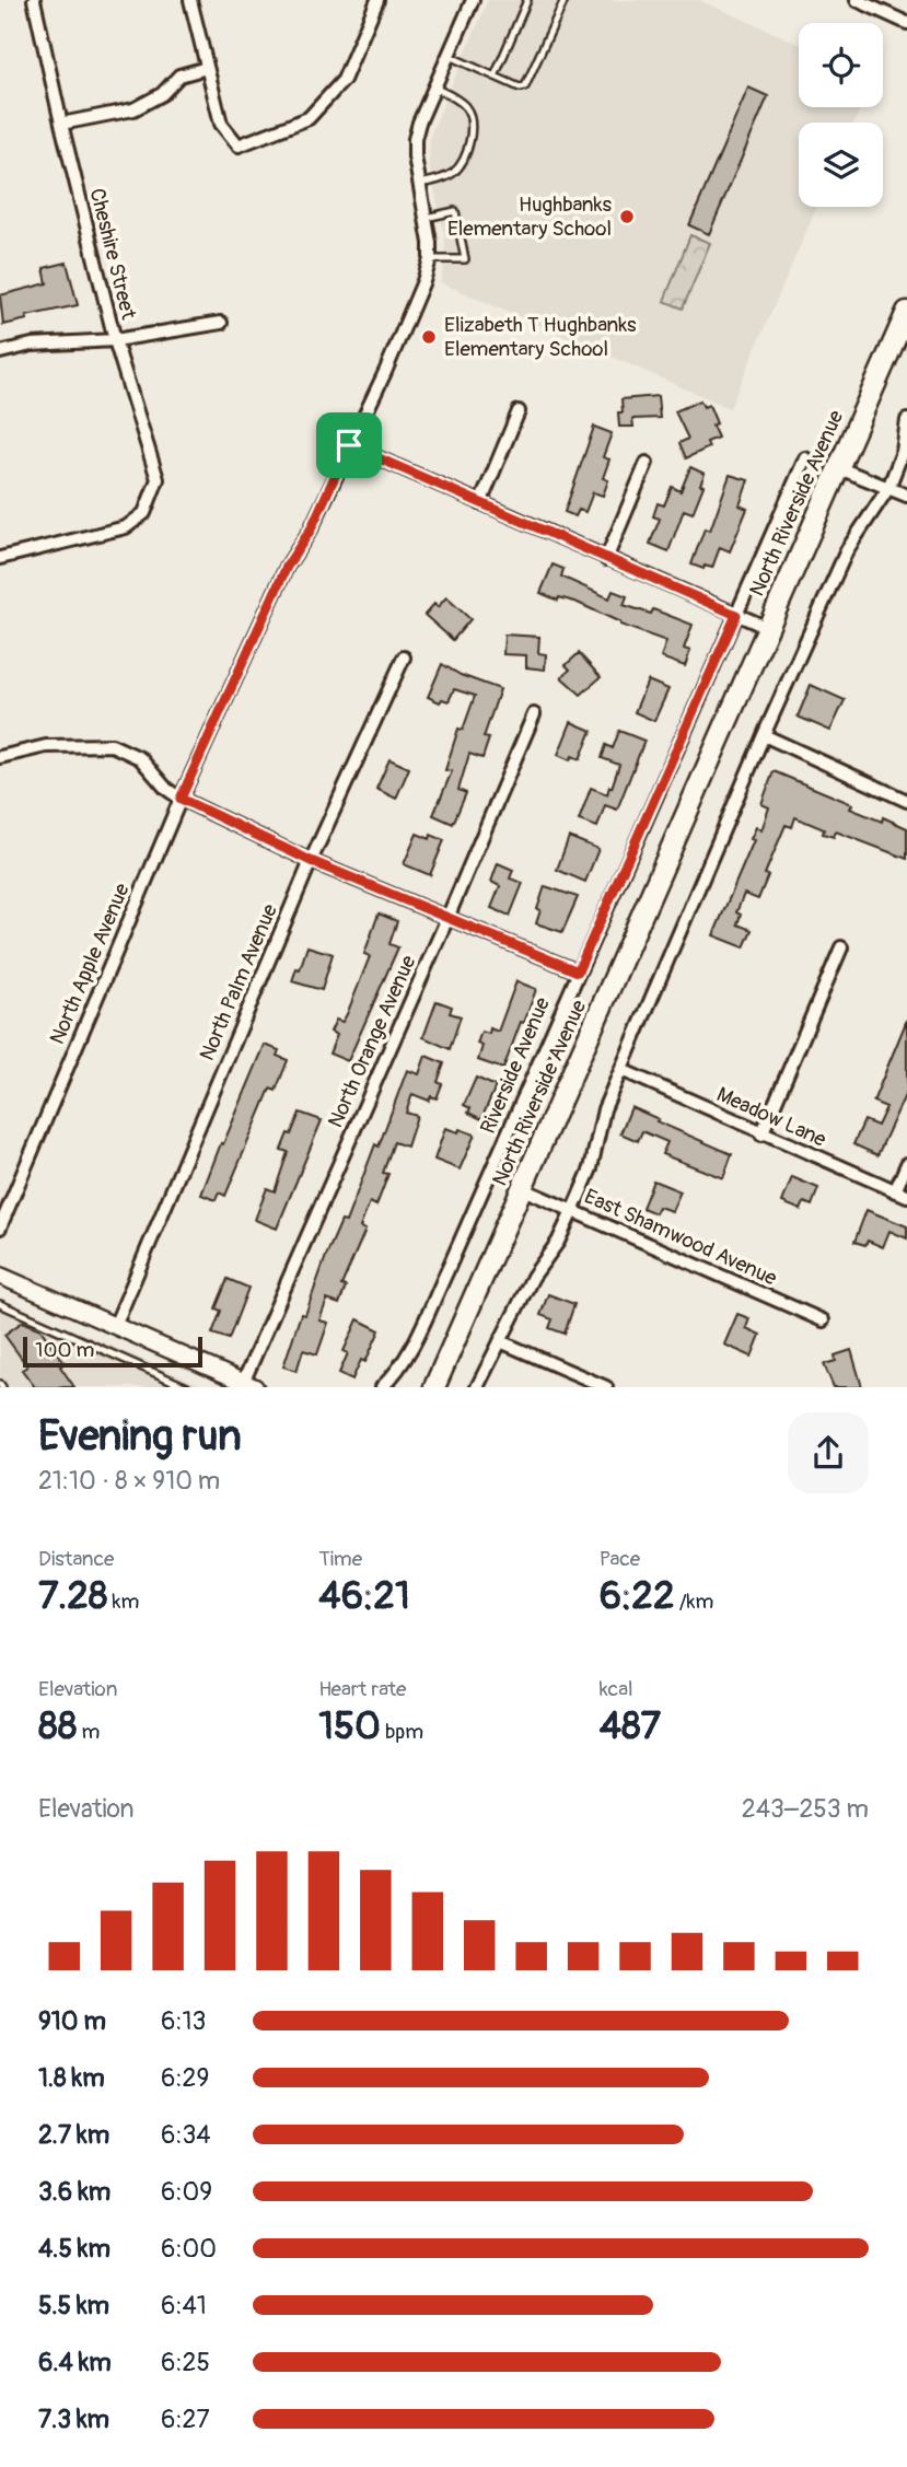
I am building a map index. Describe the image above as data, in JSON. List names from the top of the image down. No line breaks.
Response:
{"streets":{"main road":["North Riverside Avenue"],"street":["Cheshire Street","North Apple Avenue","North Palm Avenue","North Orange Avenue","Riverside Avenue","Meadow Lane","East Shamwood Avenue"]},"crossings":[["North Riverside Avenue","East Shamwood Avenue"]],"places":["Hughbanks Elementary School","Elizabeth T Hughbanks Elementary School"],"scale_bar":"100 m","page":{"scale":"100 m","heading":["Evening run","21:10 · 8 × 910 m"],"stats":[["Distance","7.28 km"],["Time","46:21"],["Pace","6:22 /km"],["Elevation","88 m"],["Heart rate","150 bpm"],["kcal","487"]],"chart":["Elevation","243–253 m"],"list":[{"name":"910 m","note":"6:13"},{"name":"1.8 km","note":"6:29"},{"name":"2.7 km","note":"6:34"},{"name":"3.6 km","note":"6:09"},{"name":"4.5 km","note":"6:00"},{"name":"5.5 km","note":"6:41"},{"name":"6.4 km","note":"6:25"},{"name":"7.3 km","note":"6:27"}]}}
